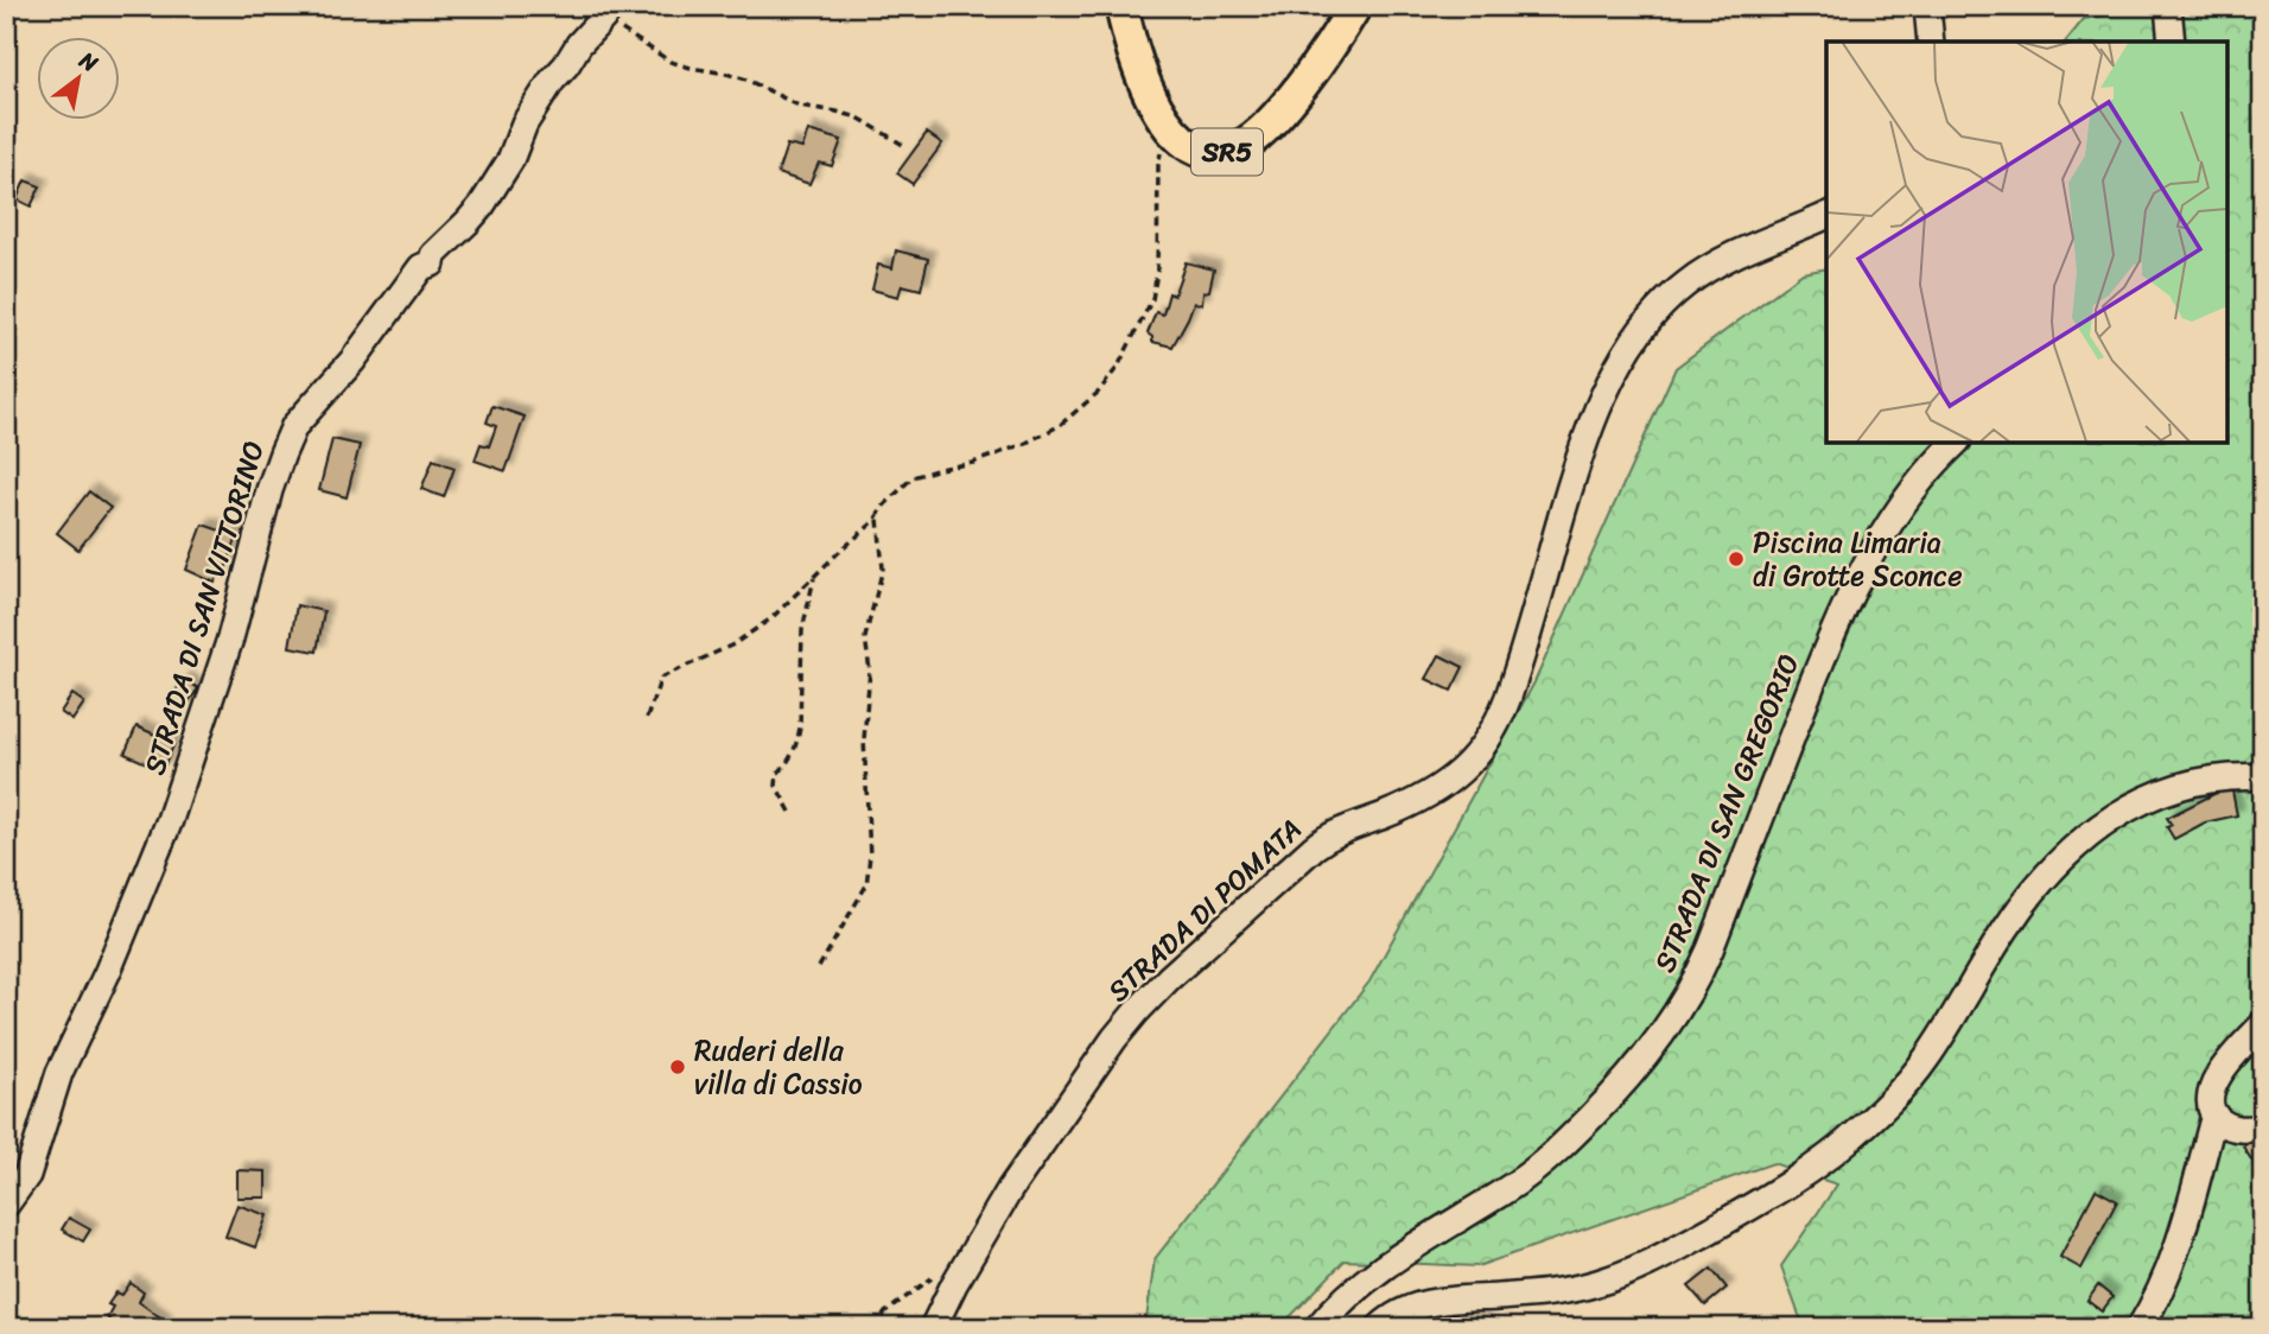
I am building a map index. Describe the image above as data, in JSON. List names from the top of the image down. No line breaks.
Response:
{"streets":{"main road":["SR5"],"street":["STRADA DI SAN VITTORINO","STRADA DI SAN GREGORIO","STRADA DI POMATA"]},"places":["Piscina Limaria di Grotte Sconce","Ruderi della villa di Cassio"],"north":"top right"}
